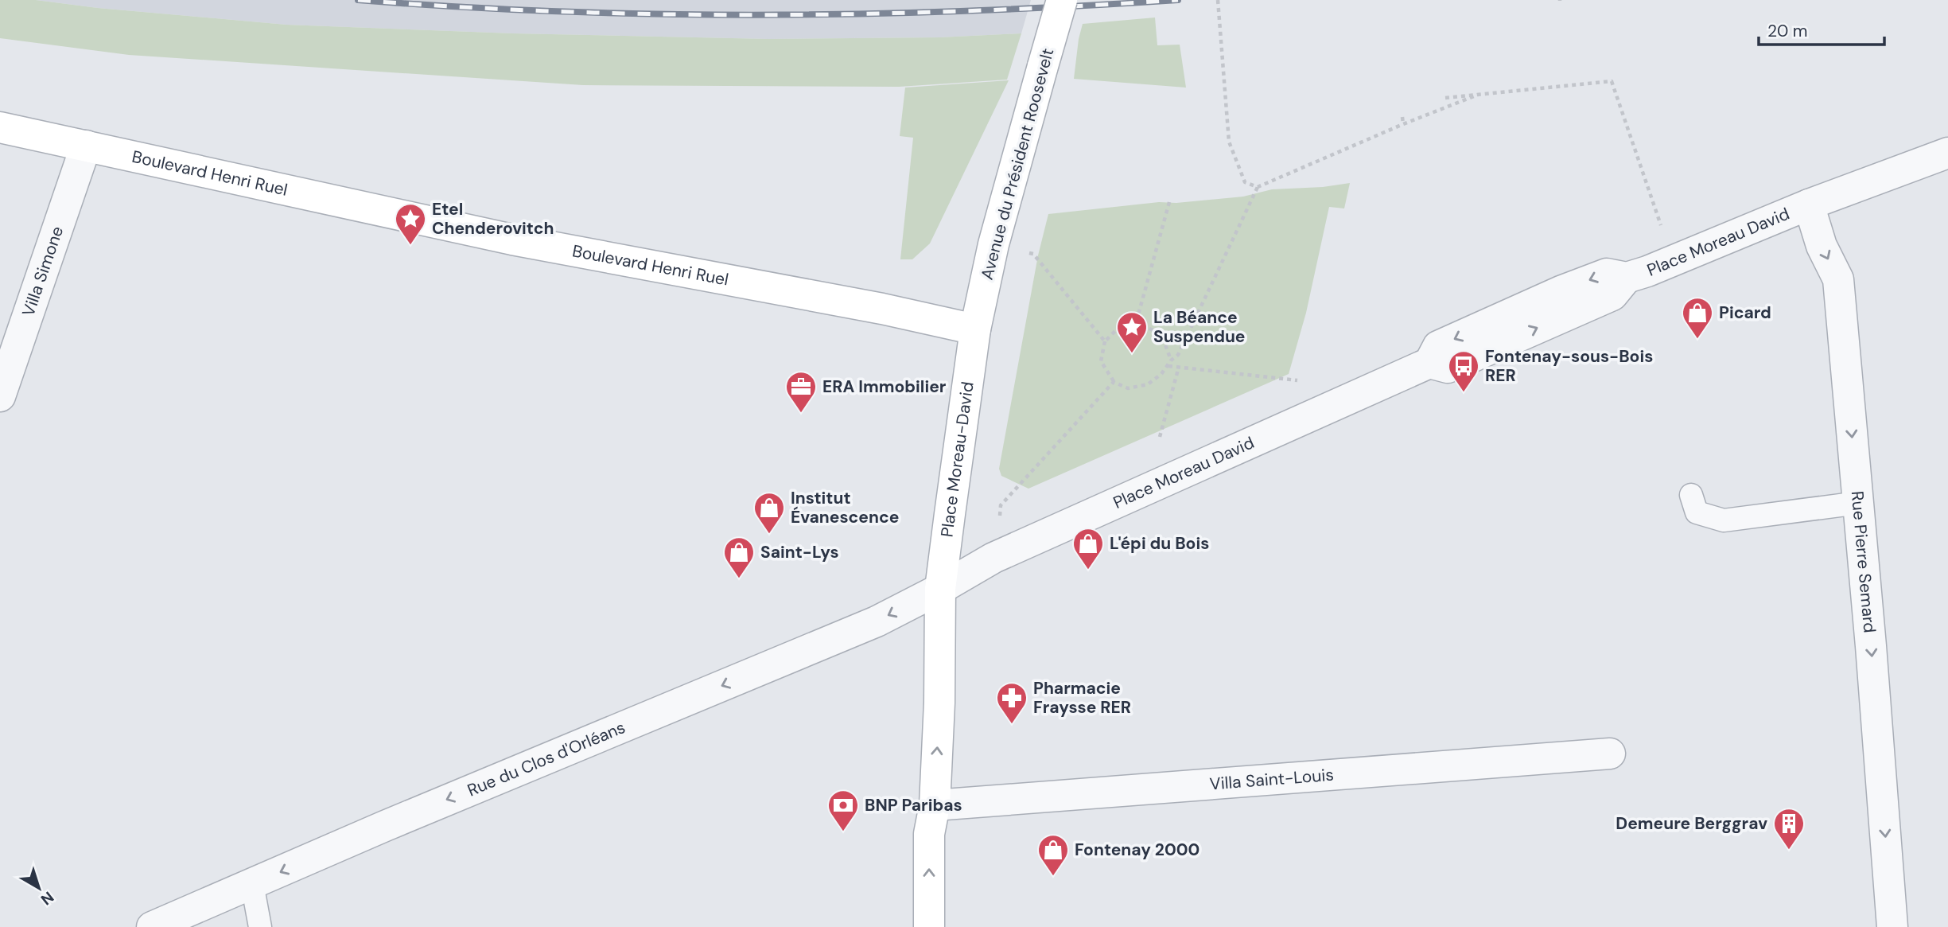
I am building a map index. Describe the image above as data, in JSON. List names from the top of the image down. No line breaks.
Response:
{"streets":{"street":["Avenue du Président Roosevelt","Boulevard Henri Ruel","Place Moreau David","Villa Simone","Place Moreau-David","Rue Pierre Semard","Rue du Clos d'Orléans","Villa Saint-Louis"]},"crossings":[["Avenue du Président Roosevelt","Boulevard Henri Ruel"],["Avenue du Président Roosevelt","Place Moreau-David"],["Boulevard Henri Ruel","Villa Simone"],["Boulevard Henri Ruel","Place Moreau-David"],["Place Moreau David","Place Moreau-David"],["Place Moreau David","Rue Pierre Semard"],["Place Moreau David","Rue du Clos d'Orléans"],["Place Moreau-David","Rue du Clos d'Orléans"],["Place Moreau-David","Villa Saint-Louis"]],"one_way":["Place Moreau-David","Rue Pierre Semard","Rue du Clos d'Orléans"],"places":{"place":["Etel Chenderovitch","La Béance Suspendue"],"shop":["Picard","Institut Évanescence","L'épi du Bois","Saint-Lys","Fontenay 2000"],"bus stop":["Fontenay-sous-Bois RER"],"office":["ERA Immobilier"],"pharmacy":["Pharmacie Fraysse RER"],"bank":["BNP Paribas"],"building":["Demeure Berggrav"]},"scale_bar":"20 m","north":"bottom right"}
